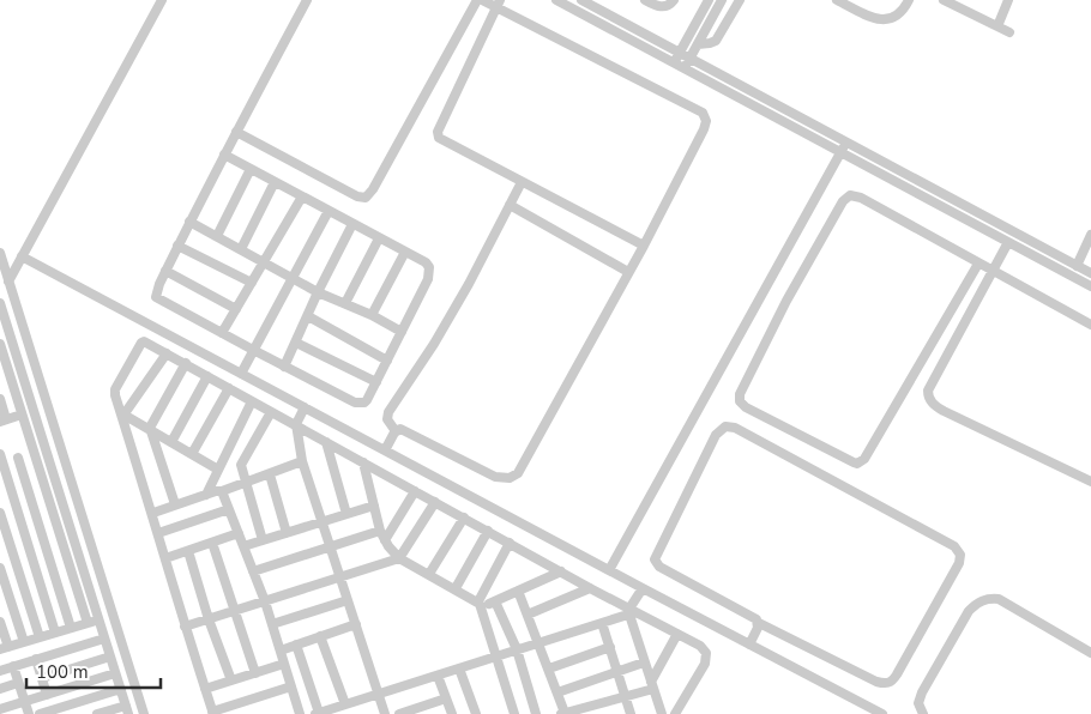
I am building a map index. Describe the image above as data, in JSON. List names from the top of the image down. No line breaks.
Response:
{"scale_bar":"100 m"}
